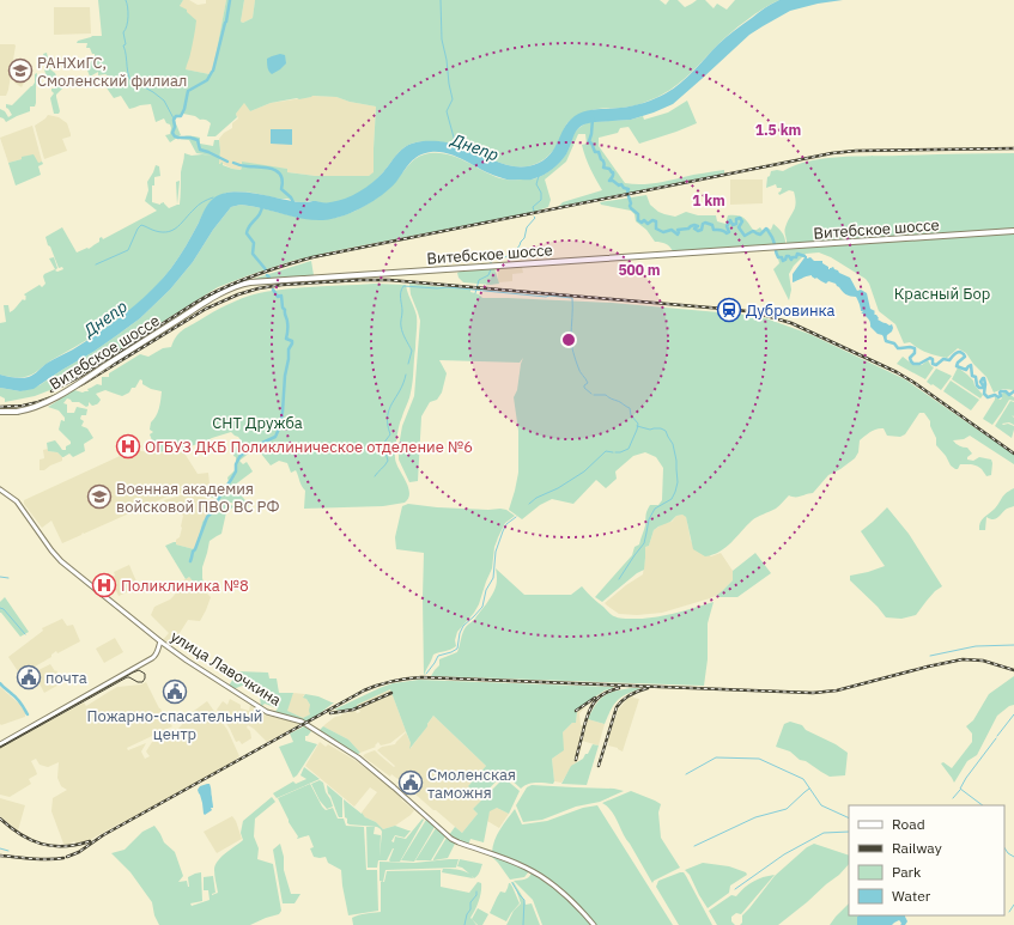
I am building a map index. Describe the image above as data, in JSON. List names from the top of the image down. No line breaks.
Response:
{"streets":{"main road":["Витебское шоссе","улица Лавочкина"]},"water":["Днепр"],"parks":["Красный Бор","СНТ Дружба"],"places":{"school or university":["РАНХиГС, Смоленский филиал","Военная академия войсковой ПВО ВС РФ"],"station":["Дубровинка"],"hospital":["ОГБУЗ ДКБ Поликлиническое отделение №6","Поликлиника №8"],"public building":["почта","Пожарно-спасательный центр","Смоленская таможня"]},"legend":["Road","Railway","Park","Water"],"rings":["1.5 km","1 km","500 m"]}
